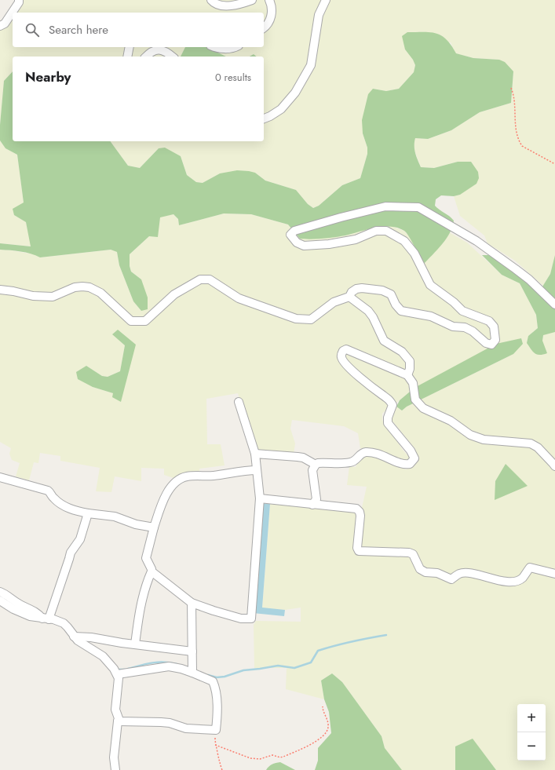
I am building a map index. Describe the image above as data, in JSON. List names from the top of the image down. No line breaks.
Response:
{"page":{"search":"Search here","heading":["Nearby","0 results"],"map_buttons":["+","−"]}}
